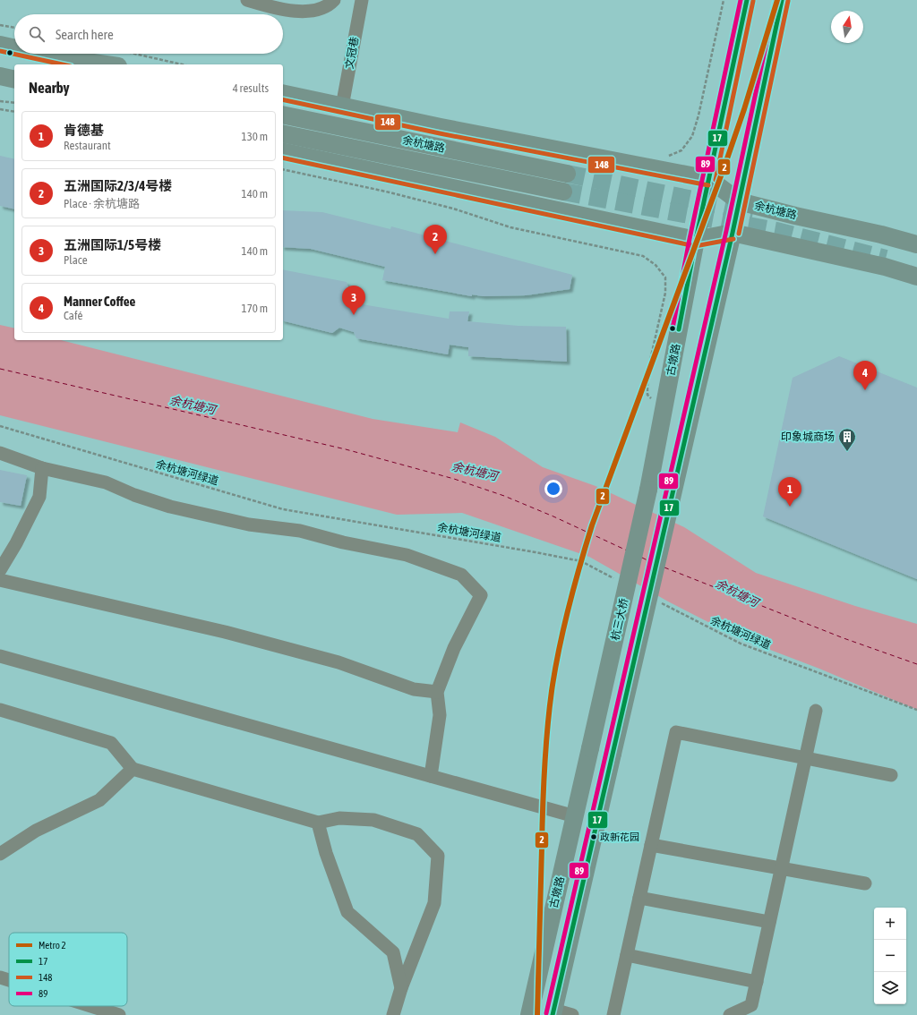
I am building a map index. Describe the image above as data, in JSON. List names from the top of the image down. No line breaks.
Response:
{"streets":{"main road":["余杭塘路","古墩路","杭三大桥"],"street":["文冠巷"],"path":["余杭塘河绿道"]},"crossings":[["文冠巷","余杭塘路"],["余杭塘路","古墩路"],["古墩路","杭三大桥"]],"water":["余杭塘河"],"places":{"building":["印象城商场"],"other":["政新花园"]},"lines":["metro line 2","transit line 17","transit line 89","transit line 148"],"legend":["Metro 2","17","148","89"],"north":"top","page":{"search":"Search here","heading":["Nearby","4 results"],"list":[{"mark":"1","name":"肯德基","note":"Restaurant","value":"130 m"},{"mark":"2","name":"五洲国际2/3/4号楼","note":"Place · 余杭塘路","value":"140 m"},{"mark":"3","name":"五洲国际1/5号楼","note":"Place","value":"140 m"},{"mark":"4","name":"Manner Coffee","note":"Café","value":"170 m"}],"pins":["2","3","4","1"],"map_buttons":["+","−"]}}
